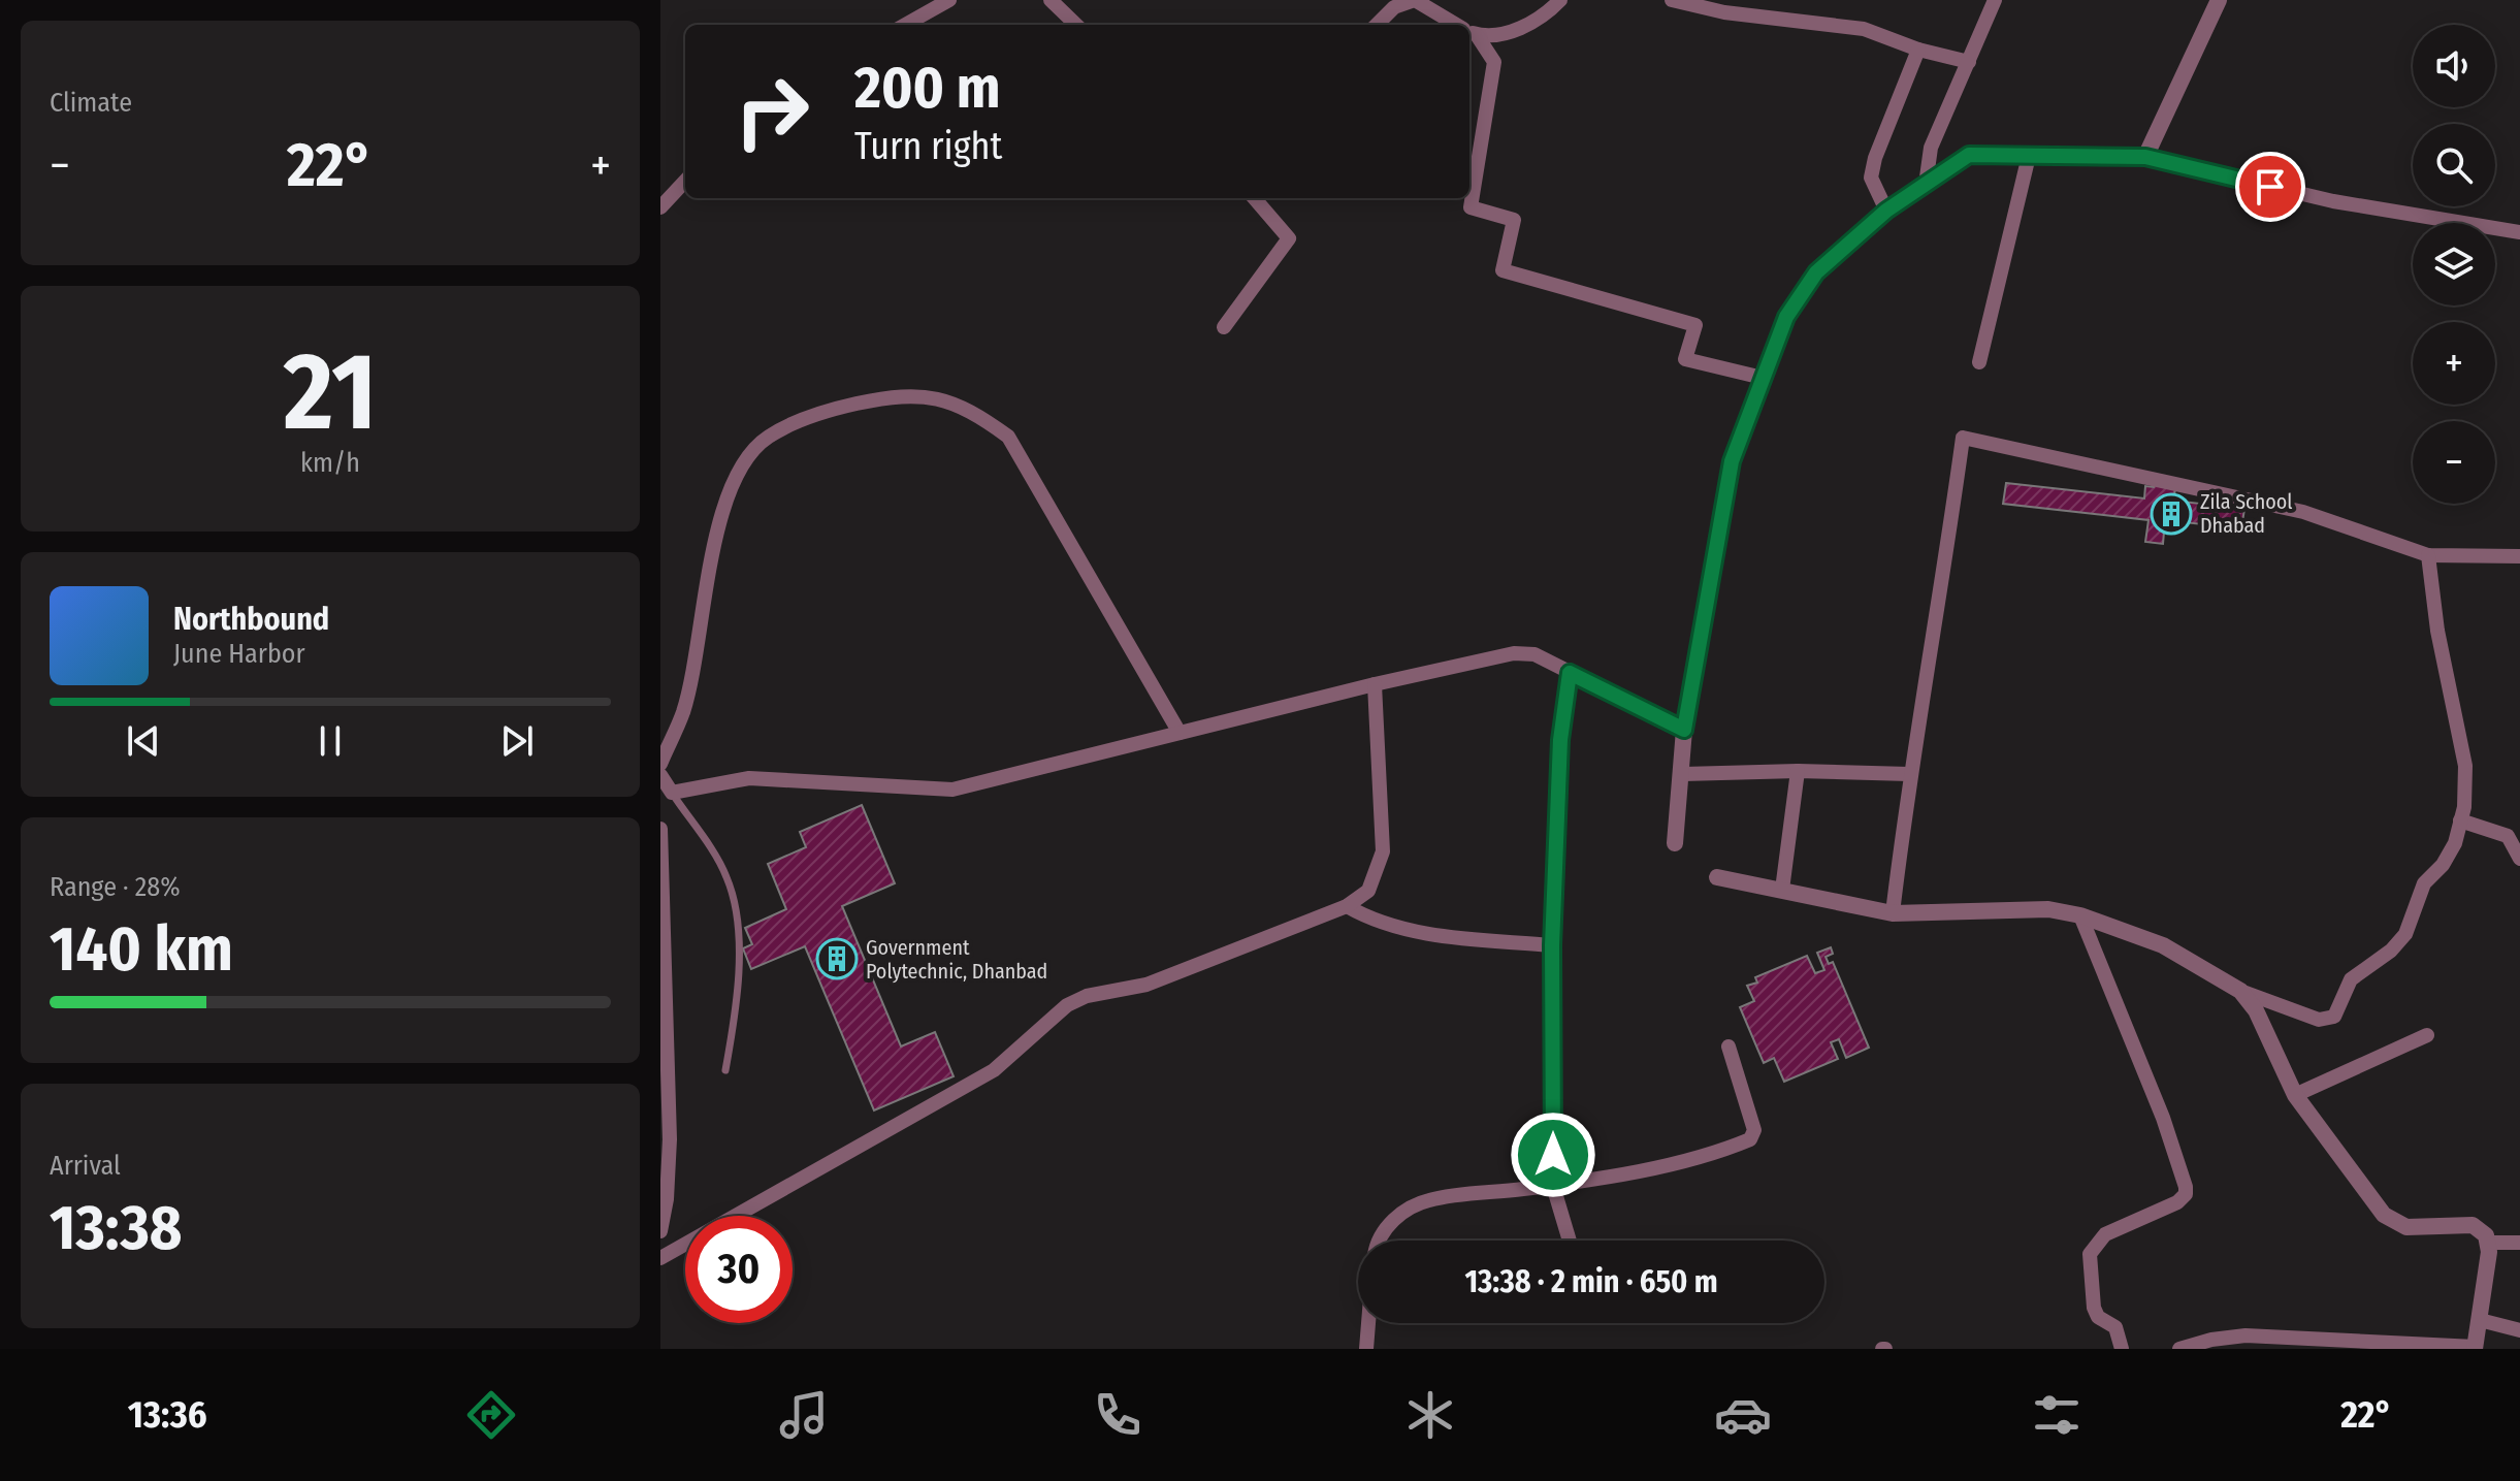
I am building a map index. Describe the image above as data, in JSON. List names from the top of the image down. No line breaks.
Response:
{"places":{"building":["Zila School Dhabad","Government Polytechnic, Dhanbad"]},"page":{"tile":["Climate",["21","km/h"],["Range · 28%","140 km"],["Arrival","13:38"]],"map_buttons":["+","−"],"turn":["200 m","Turn right"],"heat":["−","22°","+"],"song":["Northbound","June Harbor"],"limit":"30","trip":"13:38 · 2 min · 650 m","tabs":["13:36","22°"]}}
